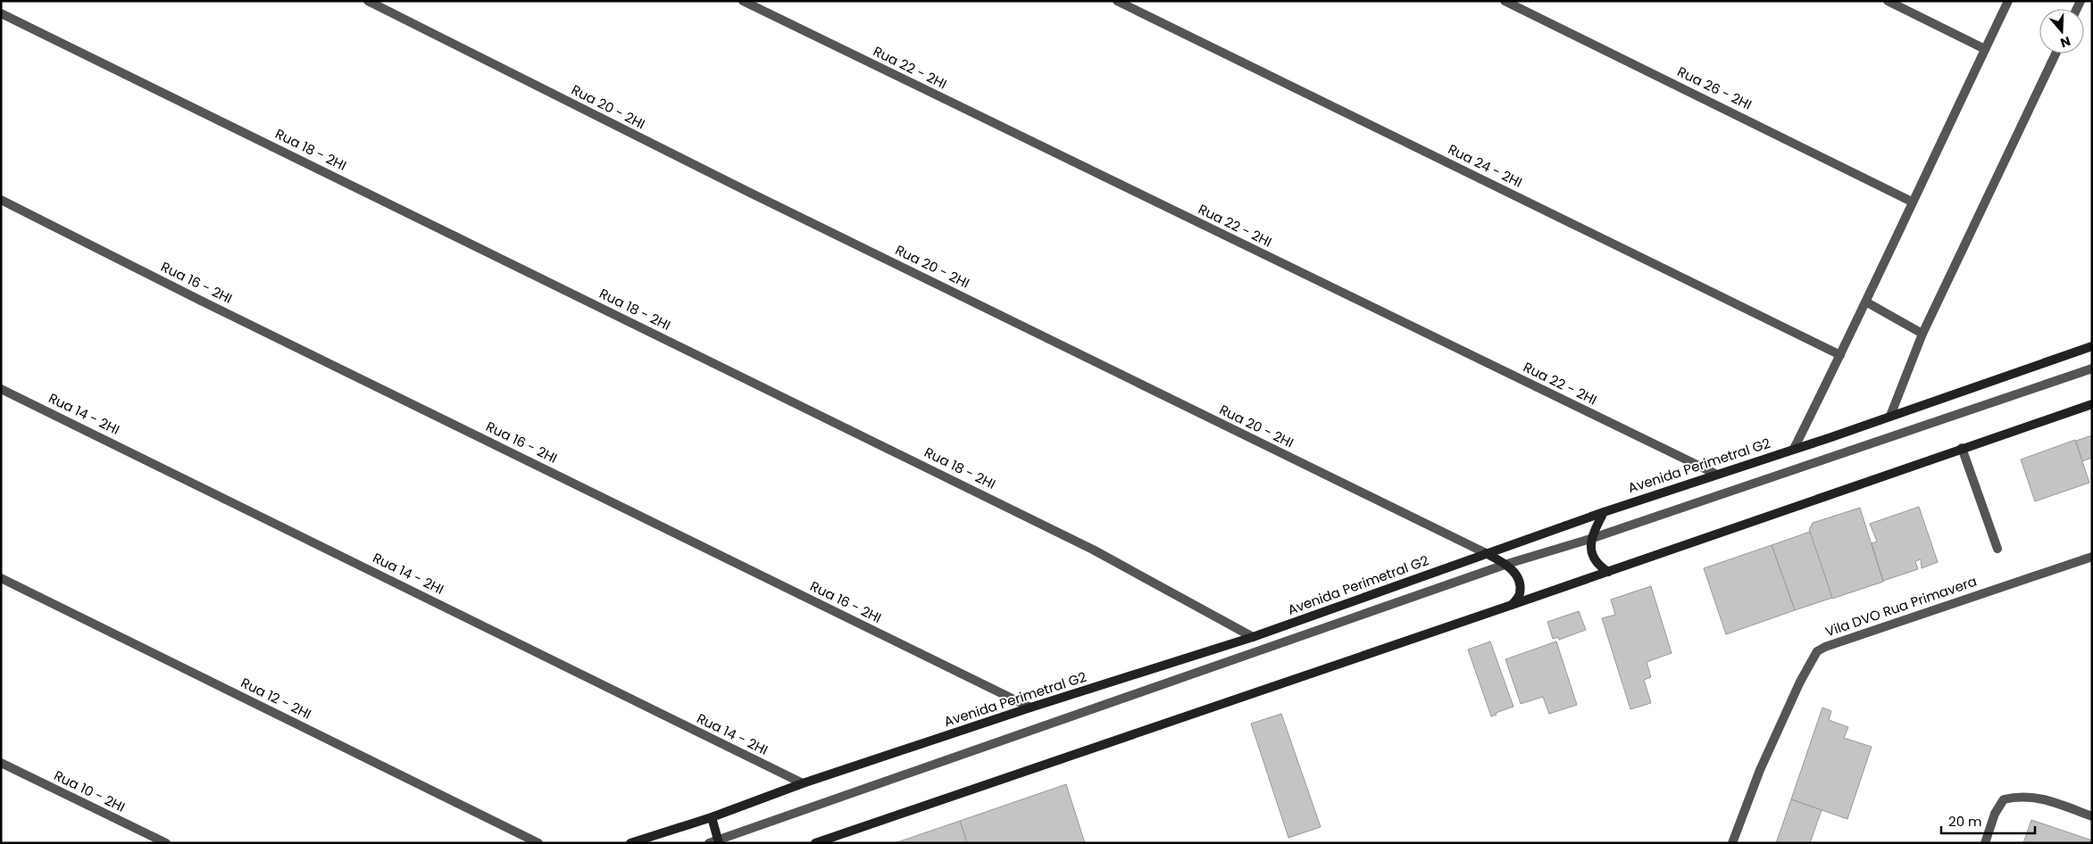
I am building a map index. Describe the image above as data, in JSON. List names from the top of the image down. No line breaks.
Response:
{"streets":{"street":["Rua 22 - 2HI","Rua 26 - 2HI","Rua 20 - 2HI","Rua 18 - 2HI","Rua 24 - 2HI","Rua 16 - 2HI","Rua 14 - 2HI","Avenida Perimetral G2","Vila DVO Rua Primavera","Rua 12 - 2HI","Rua 10 - 2HI"]},"crossings":[["Rua 22 - 2HI","Avenida Perimetral G2"],["Rua 20 - 2HI","Avenida Perimetral G2"],["Rua 18 - 2HI","Avenida Perimetral G2"],["Rua 16 - 2HI","Avenida Perimetral G2"],["Rua 14 - 2HI","Avenida Perimetral G2"]],"scale_bar":"20 m","north":"bottom"}
